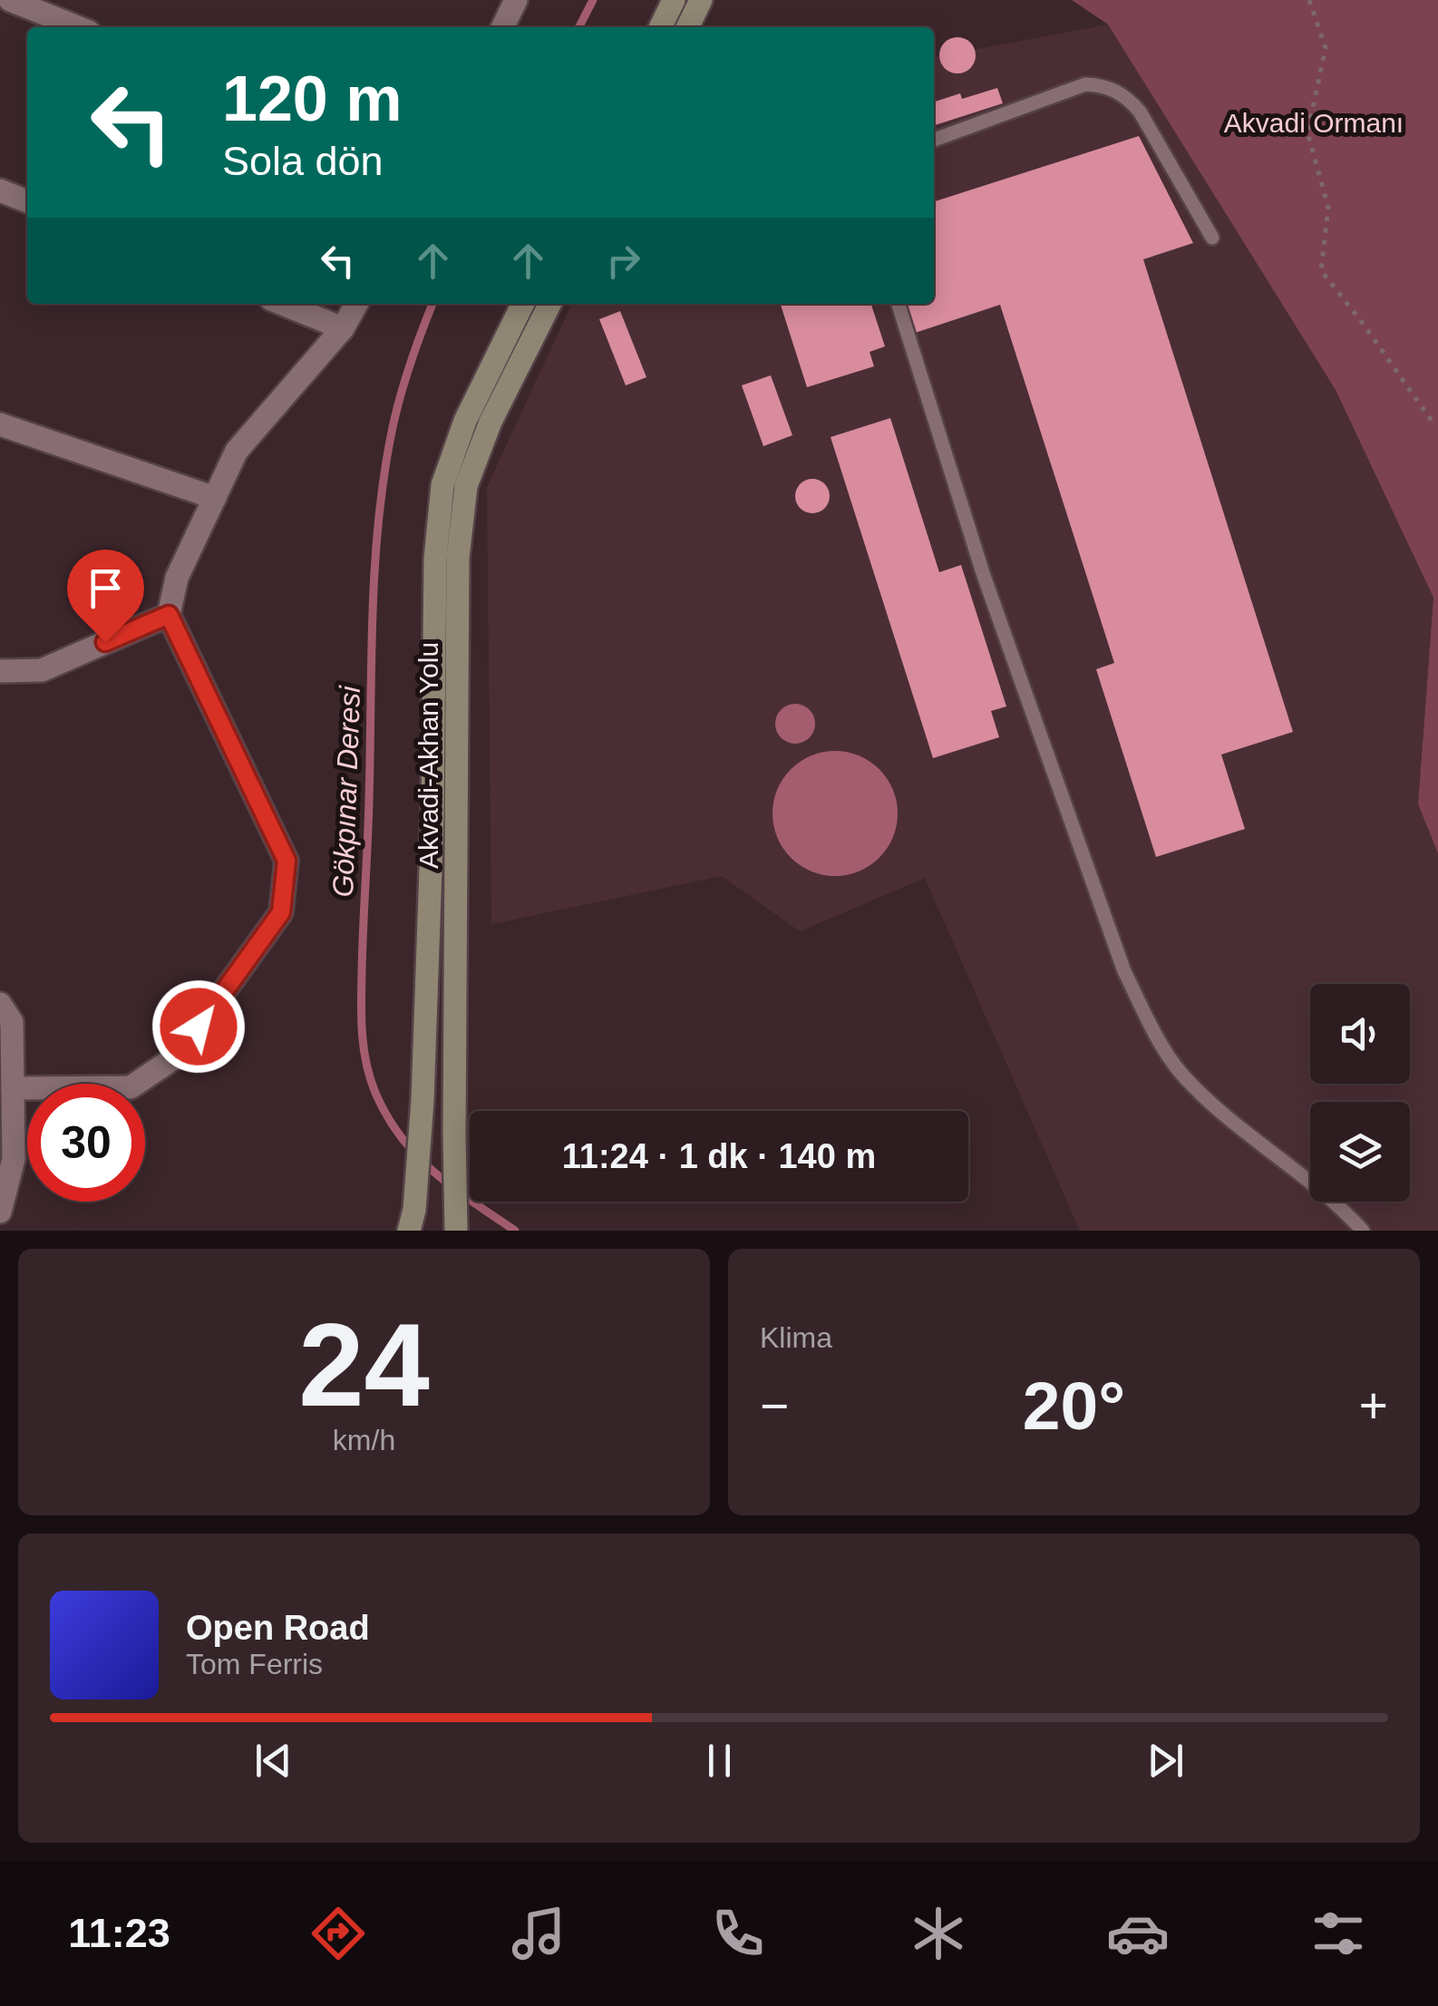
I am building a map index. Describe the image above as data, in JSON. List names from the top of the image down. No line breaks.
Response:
{"streets":{"main road":["Akvadi-Akhan Yolu"]},"water":["Gökpınar Deresi"],"parks":["Akvadi Ormanı"],"page":{"turn":["120 m","Sola dön"],"limit":"30","trip":"11:24 · 1 dk · 140 m","tile":[["24","km/h"],"Klima"],"heat":["−","20°","+"],"song":["Open Road","Tom Ferris"],"tabs":"11:23"}}
